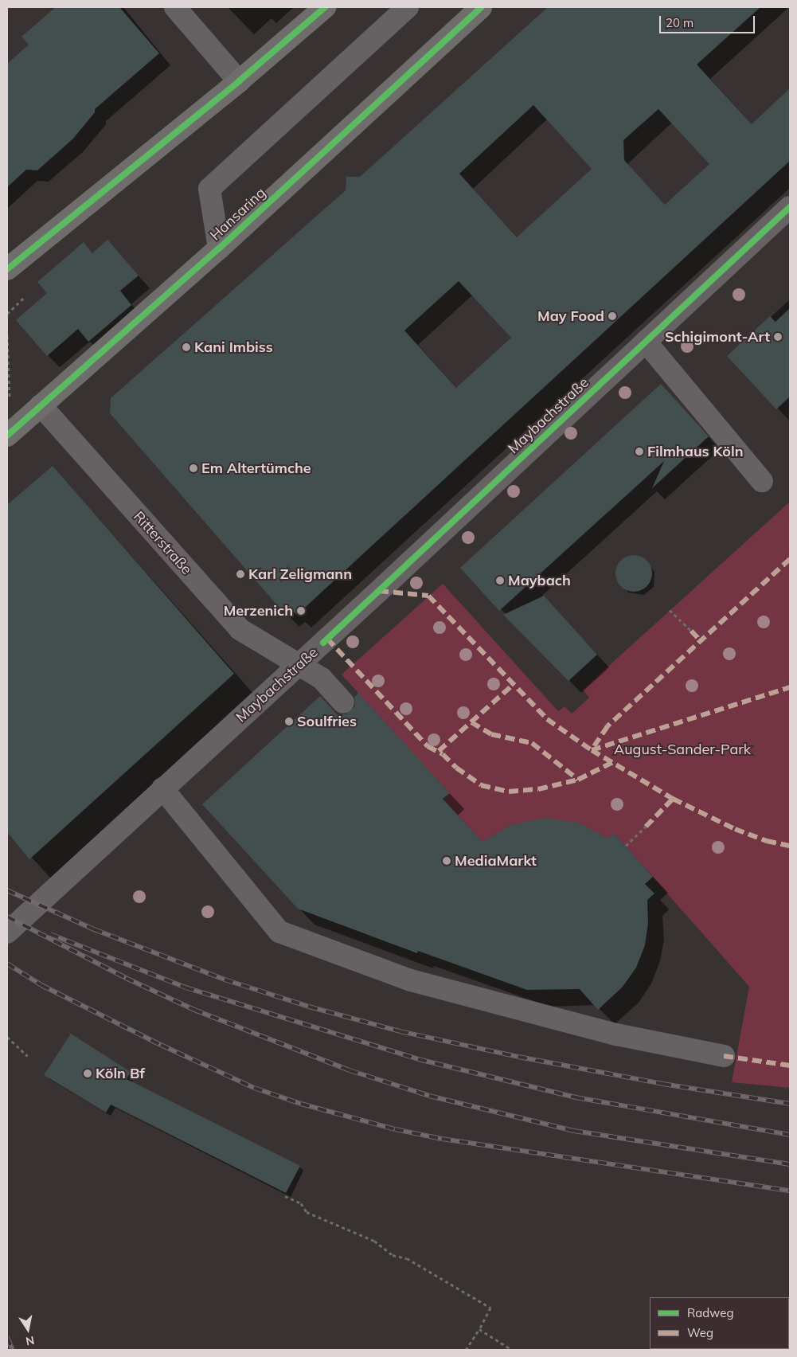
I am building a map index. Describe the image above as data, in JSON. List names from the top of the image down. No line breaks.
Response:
{"streets":{"main road":["Hansaring"],"street":["Maybachstraße","Ritterstraße"]},"crossings":[["Hansaring","Ritterstraße"],["Maybachstraße","Ritterstraße"]],"parks":["August-Sander-Park"],"places":["May Food","Schigimont-Art","Kani Imbiss","Filmhaus Köln","Em Altertümche","Karl Zeligmann","Maybach","Merzenich","Soulfries","MediaMarkt","Köln Bf"],"legend":["Radweg","Weg"],"scale_bar":"20 m","north":"bottom"}
